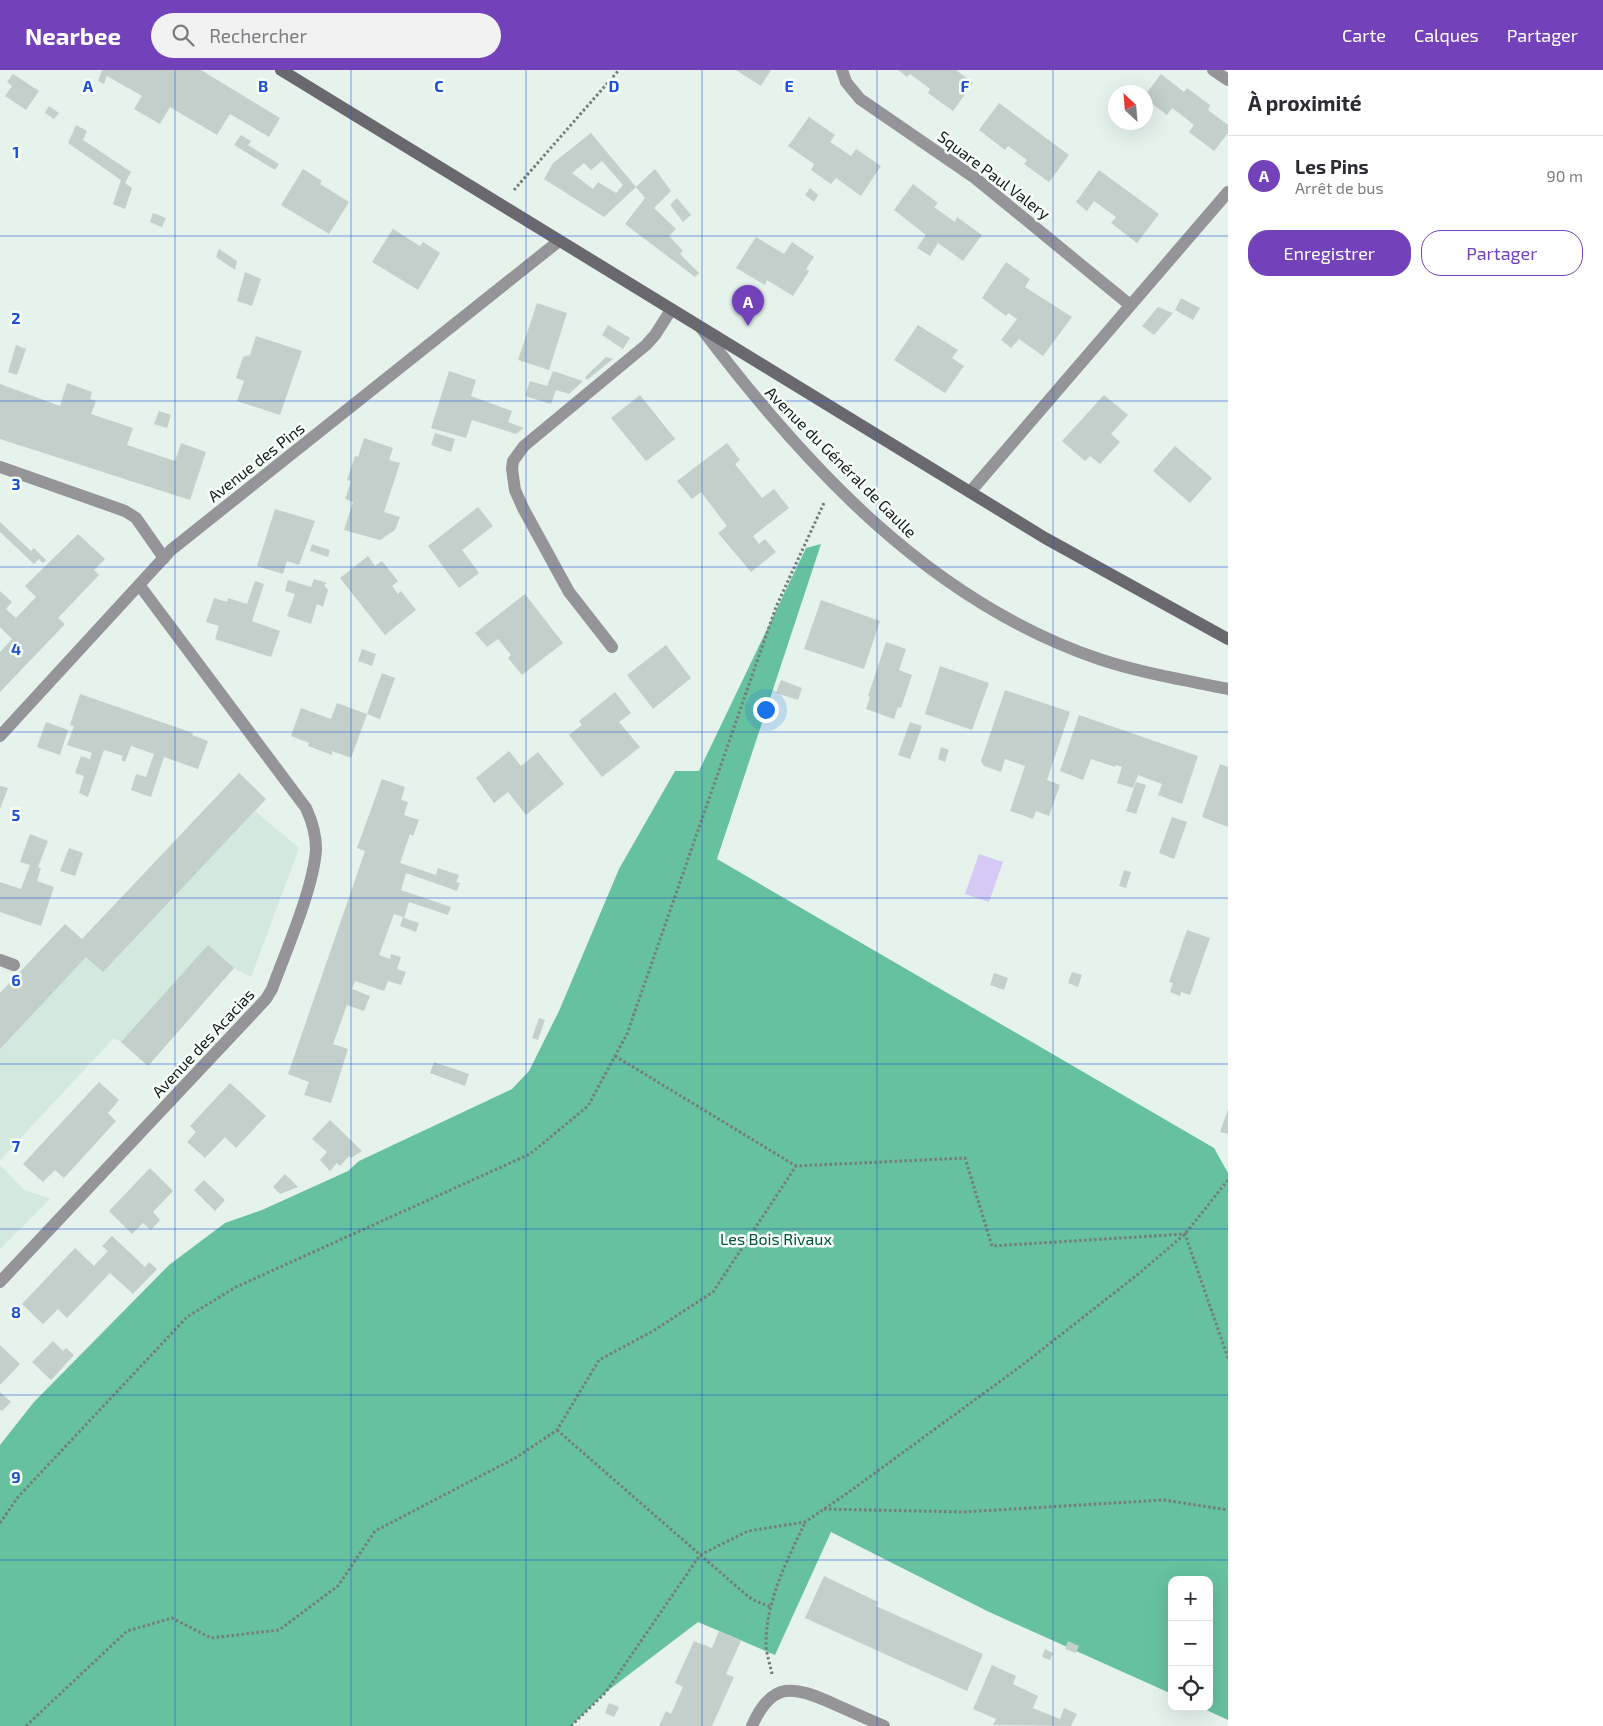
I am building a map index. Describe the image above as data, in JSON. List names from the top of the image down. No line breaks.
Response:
{"streets":{"street":["Square Paul Valery","Avenue des Pins","Avenue du Général de Gaulle","Avenue des Acacias"]},"crossings":[["Avenue des Pins","Avenue des Acacias"]],"parks":["Les Bois Rivaux"],"north":"top left","page":{"header":"Nearbee","search":"Rechercher","nav":["Carte","Calques","Partager"],"heading":"À proximité","list":[{"mark":"A","name":"Les Pins","note":"Arrêt de bus","value":"90 m"}],"buttons":["Enregistrer","Partager"],"pins":"A","map_buttons":["+","−"]},"grid":{"columns":["A","B","C","D","E","F"],"rows":["1","2","3","4","5","6","7","8","9"]}}
